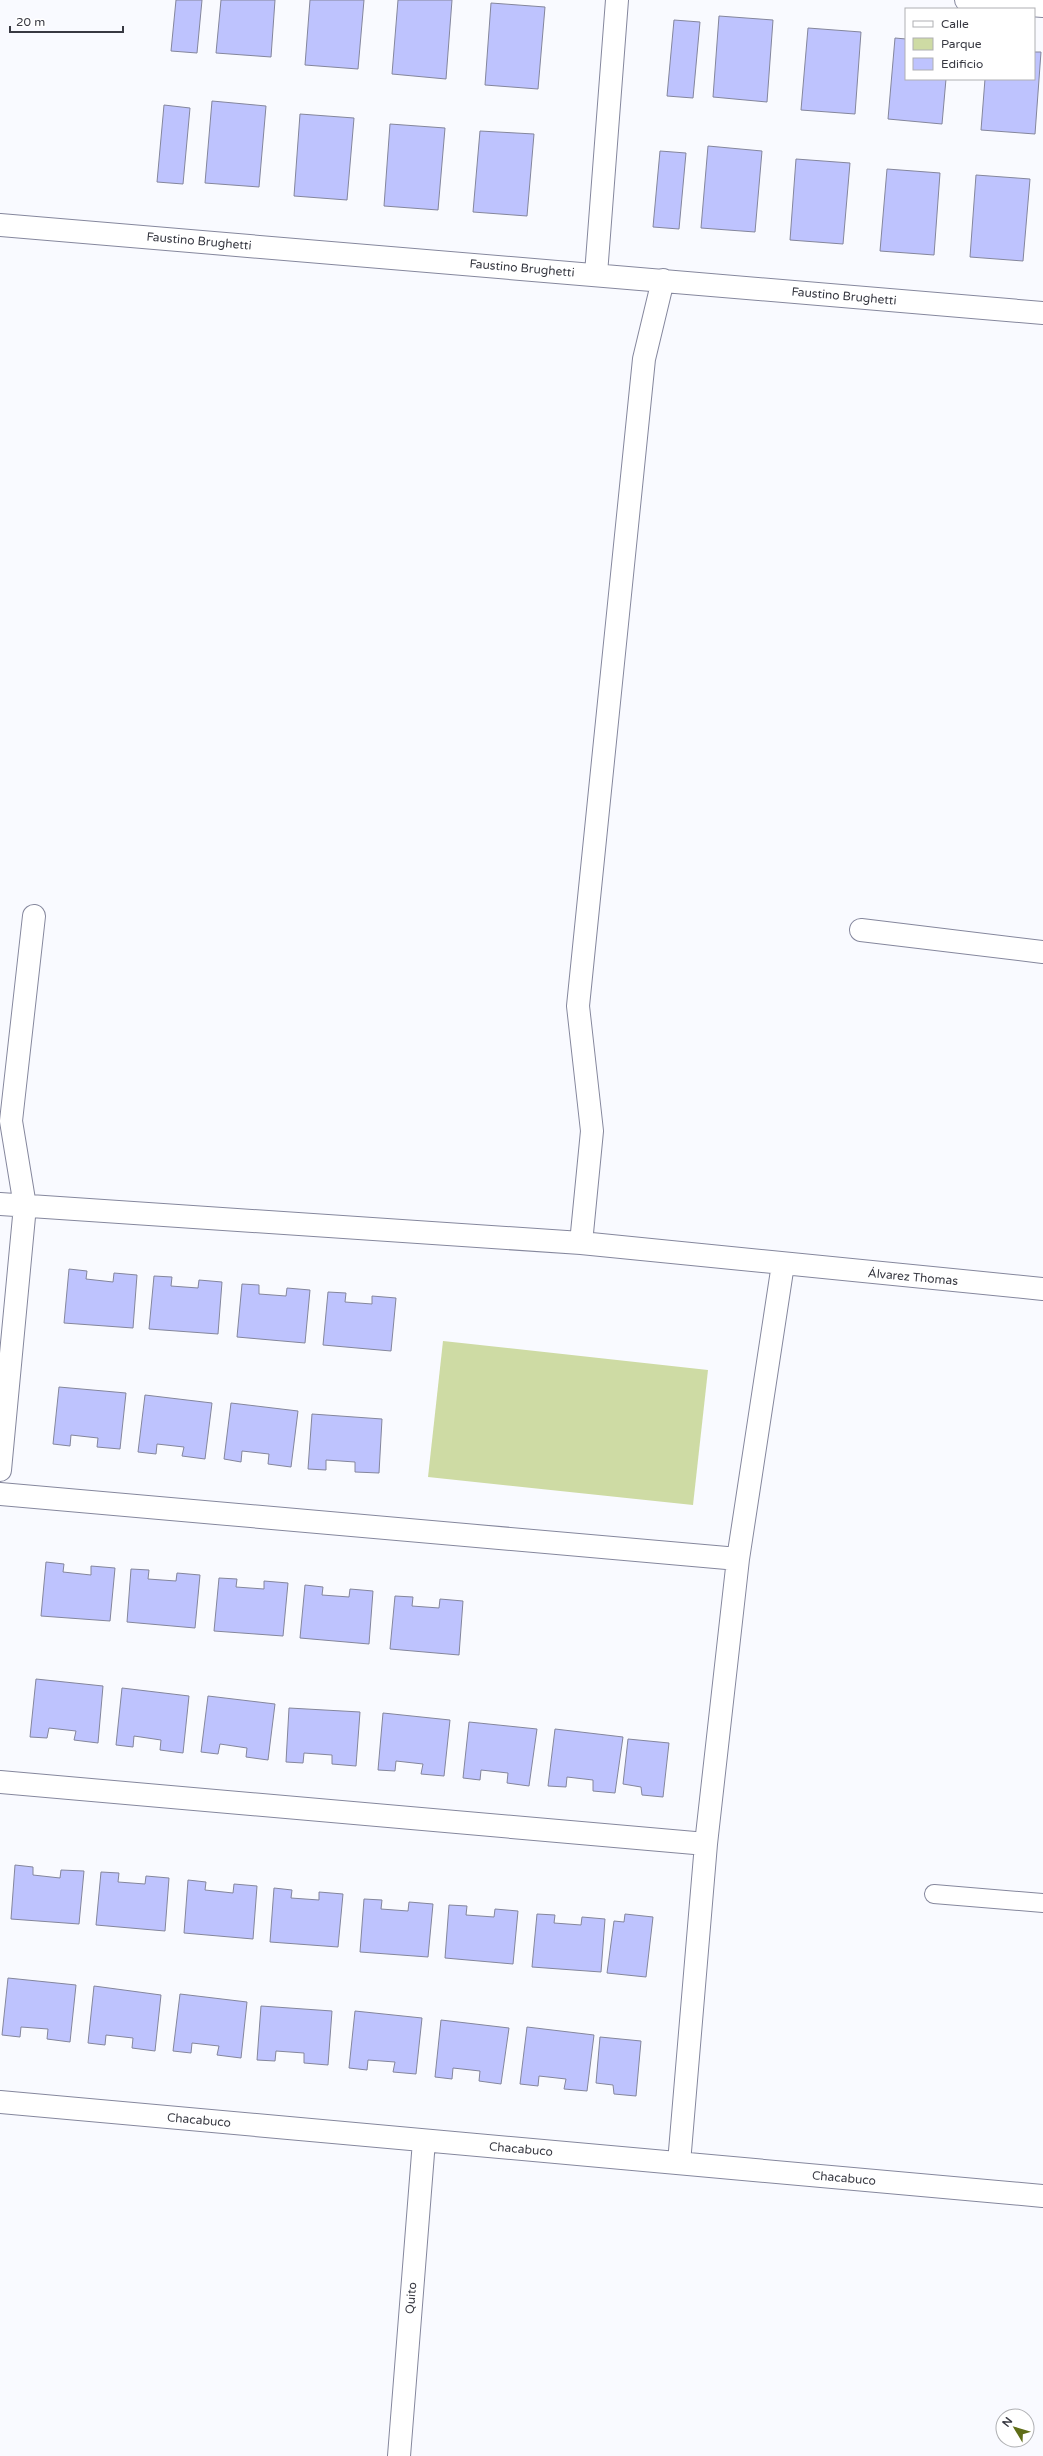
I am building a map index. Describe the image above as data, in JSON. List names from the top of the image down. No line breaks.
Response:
{"streets":{"street":["Faustino Brughetti","Álvarez Thomas","Chacabuco","Quito"]},"crossings":[["Chacabuco","Quito"]],"legend":["Calle","Parque","Edificio"],"scale_bar":"20 m","north":"top left"}
